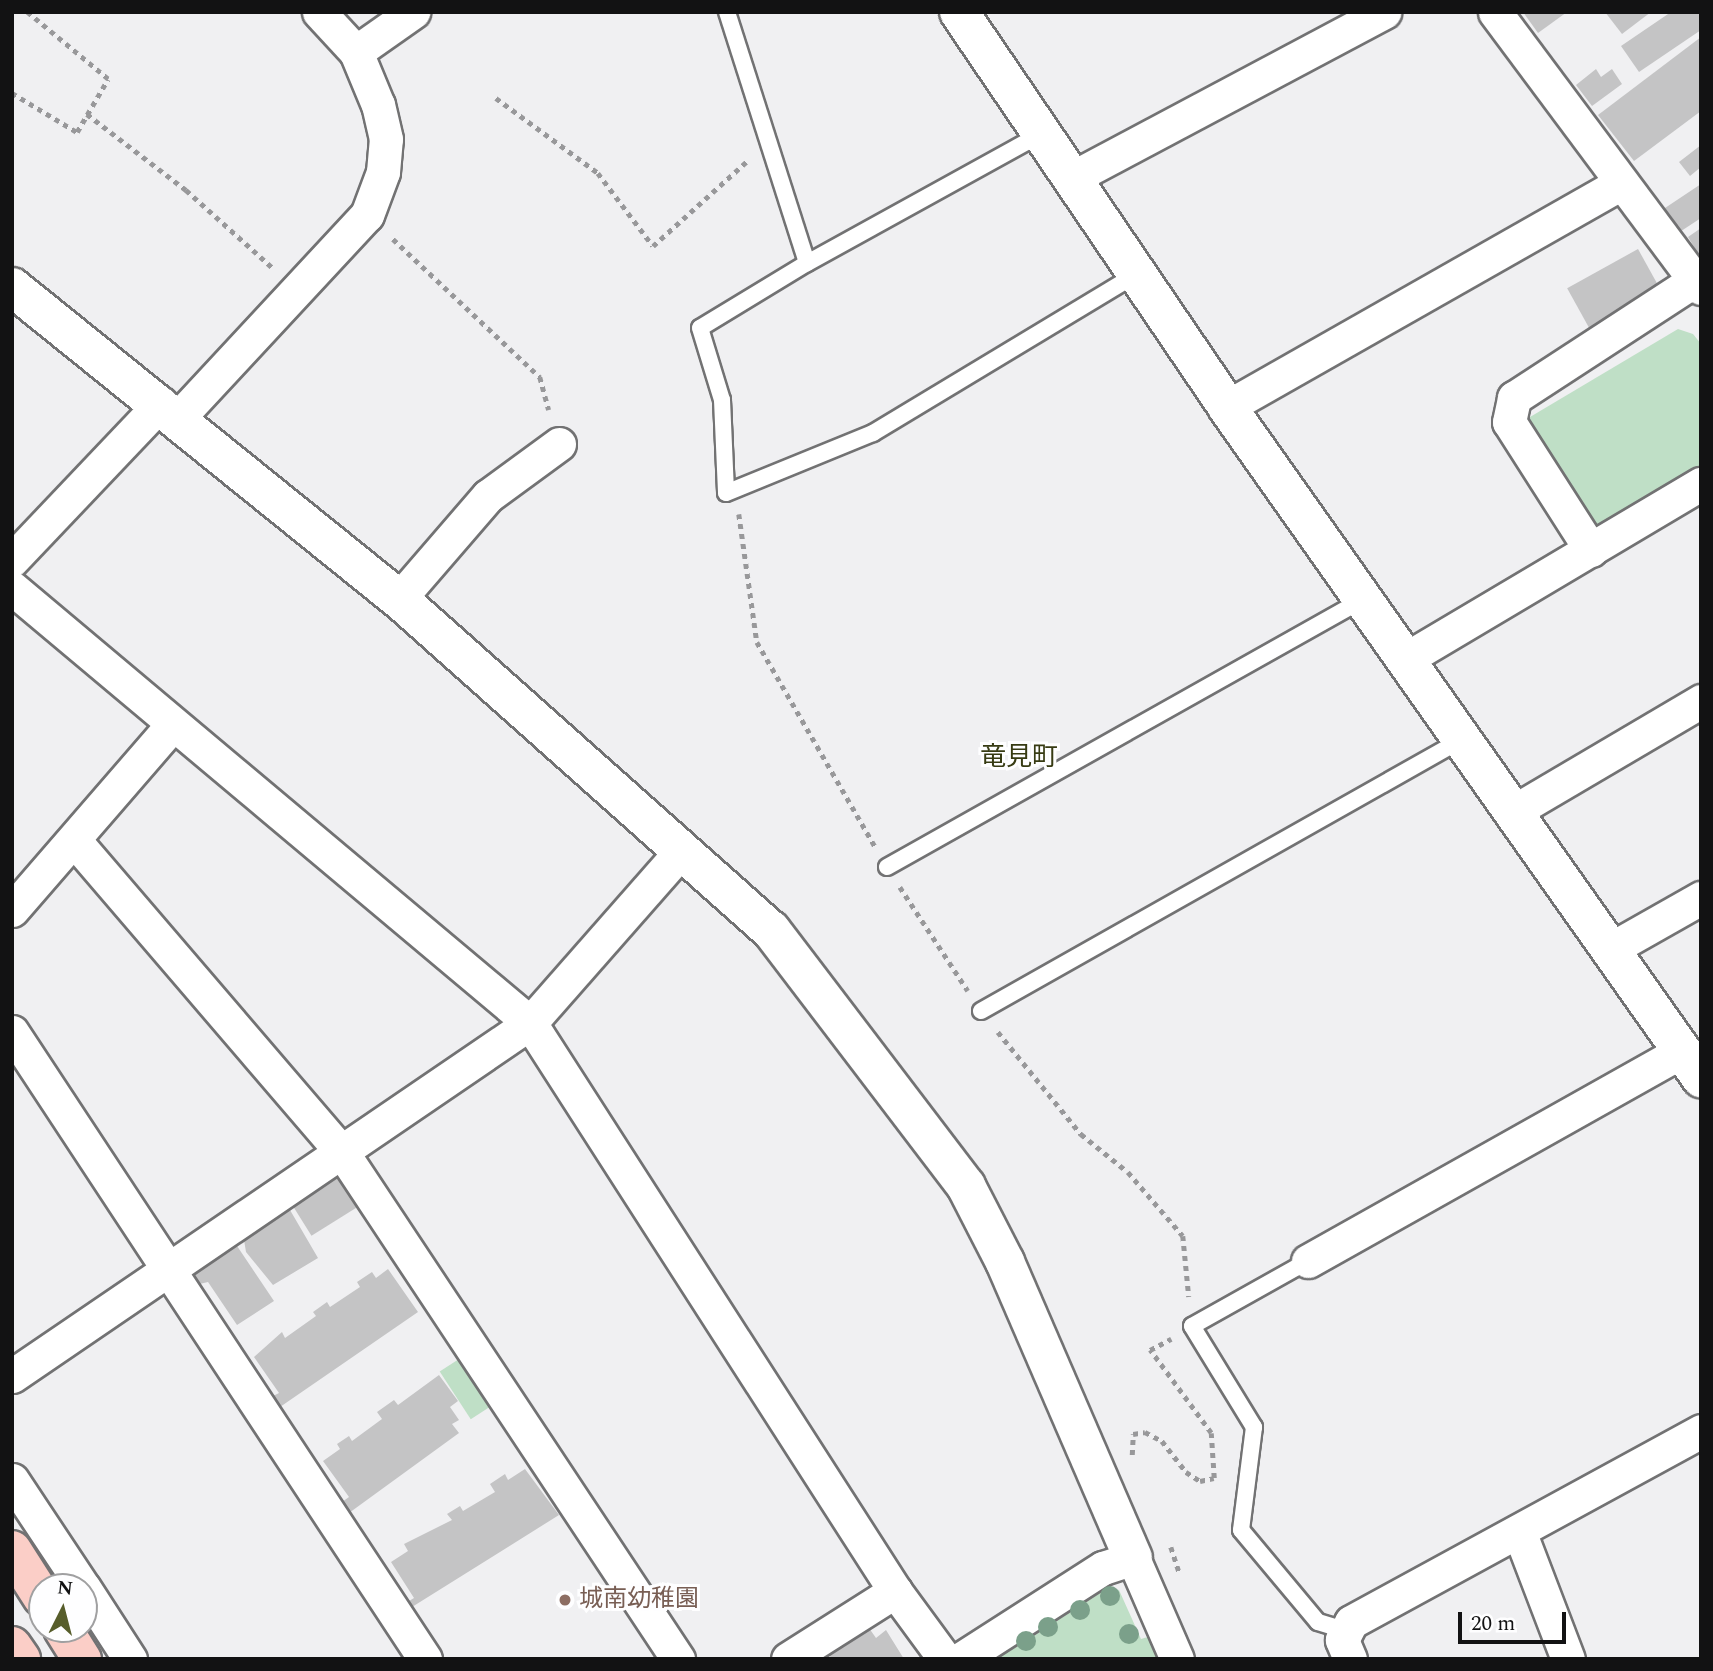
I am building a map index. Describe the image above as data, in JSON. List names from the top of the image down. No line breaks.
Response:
{"districts":["竜見町"],"places":["城南幼稚園"],"scale_bar":"20 m","north":"top"}
